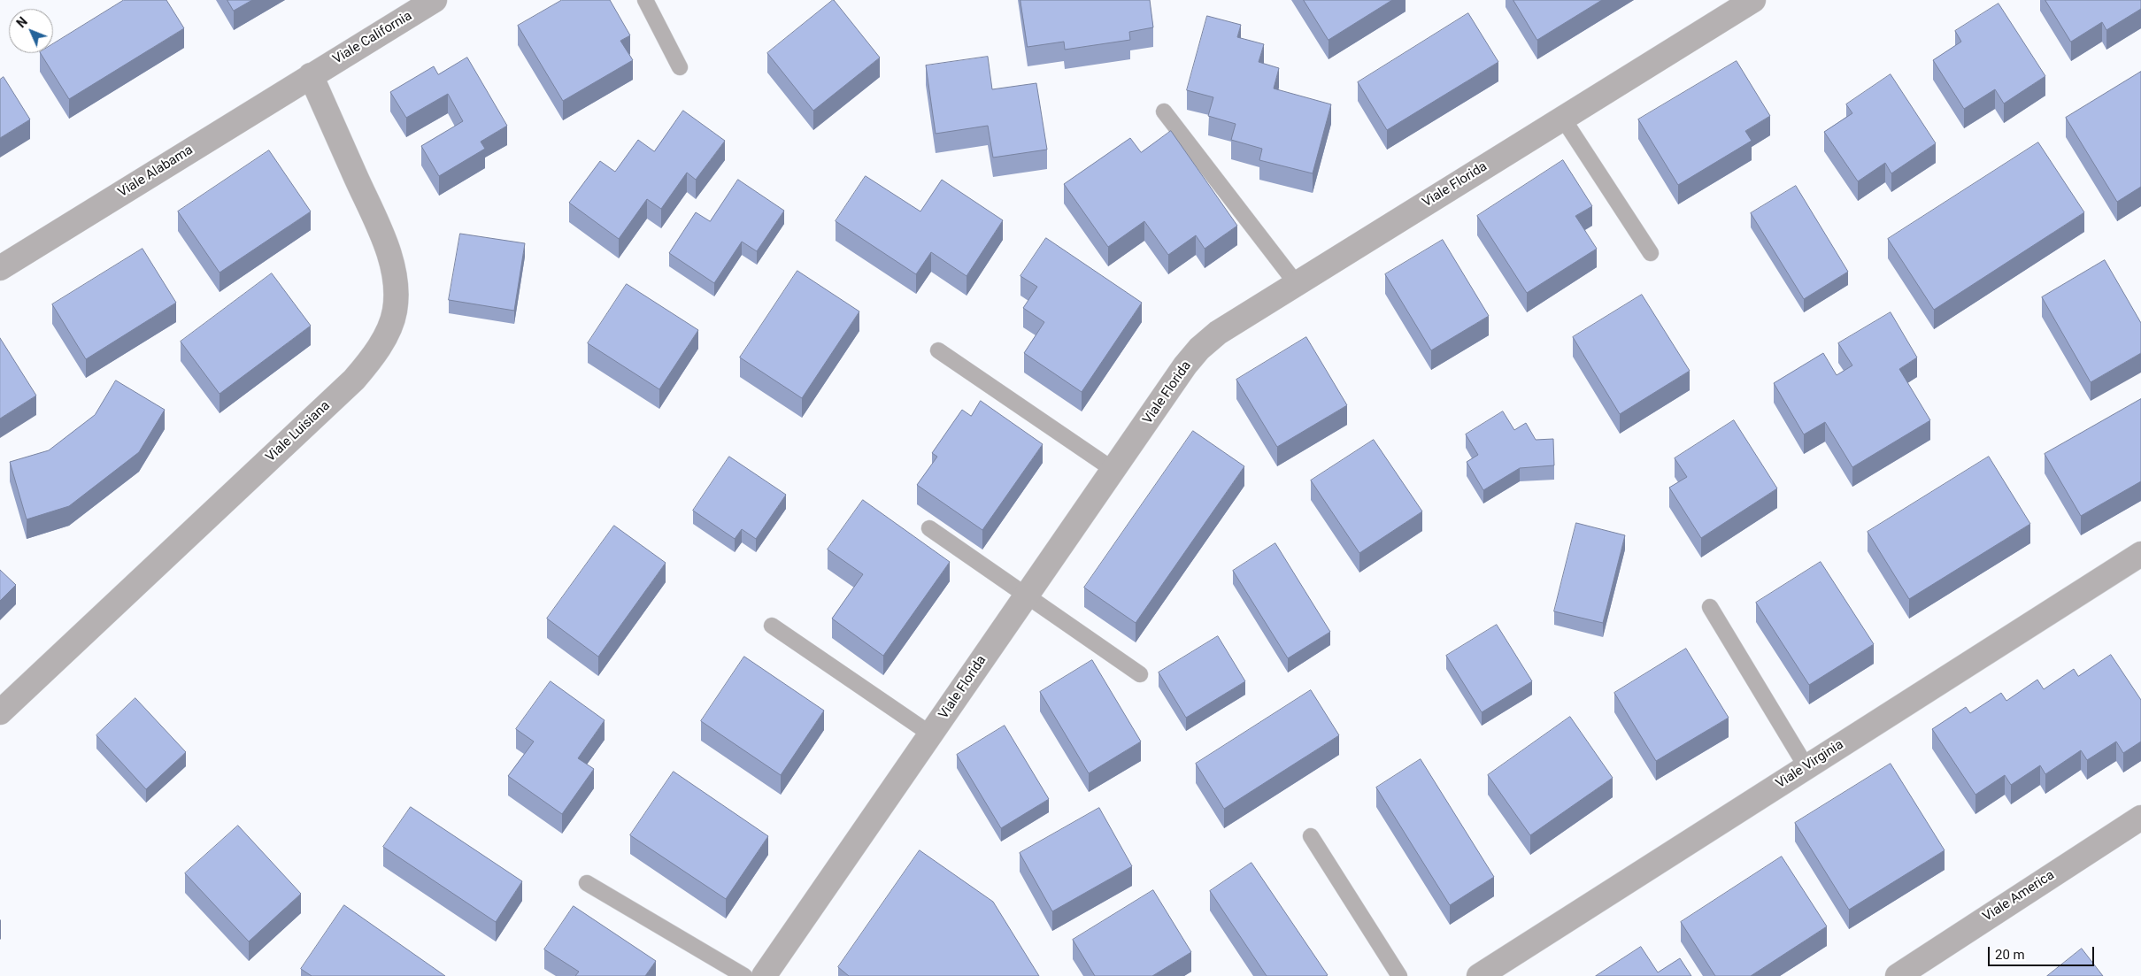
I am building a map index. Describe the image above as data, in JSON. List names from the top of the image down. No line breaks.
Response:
{"streets":{"street":["Viale California","Viale Alabama","Viale Florida","Viale Luisiana","Viale Virginia","Viale America"]},"crossings":[["Viale California","Viale Alabama"],["Viale California","Viale Luisiana"],["Viale Alabama","Viale Luisiana"]],"scale_bar":"20 m","north":"top left"}
